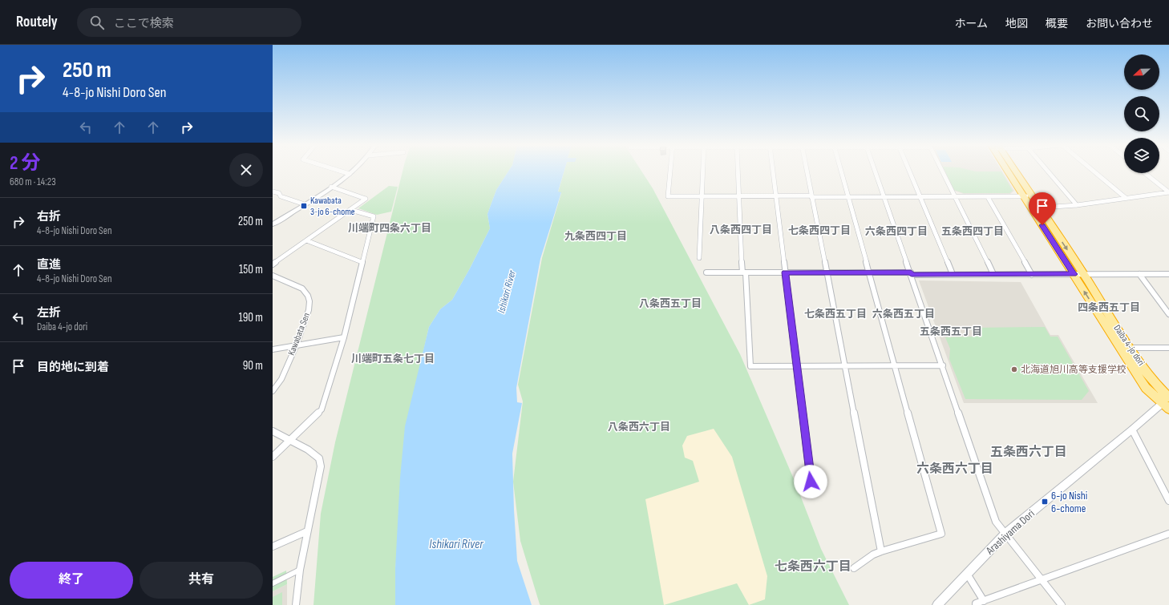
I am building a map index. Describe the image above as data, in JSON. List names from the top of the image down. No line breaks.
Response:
{"streets":{"highway":["Daiba 4-jo dori"],"street":["Kawabata Sen","Arashiyama Dori"]},"crossings":[["Daiba 4-jo dori","Arashiyama Dori"]],"districts":["川端町四条六丁目","八条西四丁目","七条西四丁目","六条西四丁目","五条西四丁目","九条西四丁目","八条西五丁目","四条西五丁目","七条西五丁目","六条西五丁目","五条西五丁目","川端町五条七丁目","八条西六丁目","五条西六丁目","六条西六丁目","七条西六丁目"],"water":["Ishikari River"],"places":{"transit":["Kawabata 3-jo 6-chome","6-jo Nishi 6-chome"],"other":["北海道旭川高等支援学校"]},"north":"left","page":{"header":"Routely","search":"ここで検索","nav":["ホーム","地図","概要","お問い合わせ"],"turn":["250 m","4-8-jo Nishi Doro Sen"],"heading":["2 分","680 m · 14:23"],"list":[{"name":"右折","note":"4-8-jo Nishi Doro Sen","value":"250 m"},{"name":"直進","note":"4-8-jo Nishi Doro Sen","value":"150 m"},{"name":"左折","note":"Daiba 4-jo dori","value":"190 m"},{"name":"目的地に到着","value":"90 m"}],"buttons":["終了","共有"]}}
